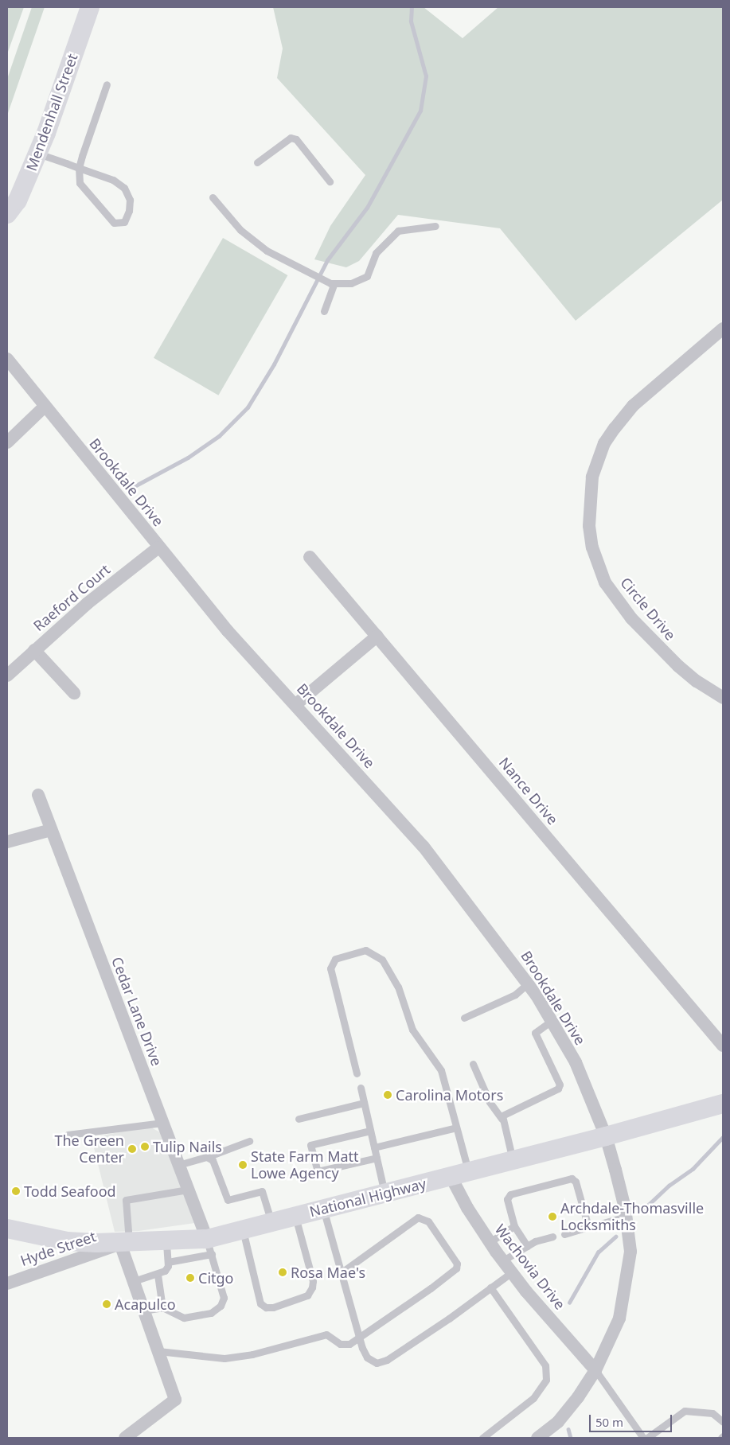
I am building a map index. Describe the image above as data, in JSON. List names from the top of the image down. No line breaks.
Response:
{"streets":{"main road":["Mendenhall Street","National Highway"],"street":["Brookdale Drive","Raeford Court","Circle Drive","Nance Drive","Cedar Lane Drive","Hyde Street","Wachovia Drive"]},"crossings":[["Brookdale Drive","Raeford Court"],["Brookdale Drive","National Highway"],["Brookdale Drive","Wachovia Drive"],["Cedar Lane Drive","National Highway"],["National Highway","Hyde Street"],["National Highway","Wachovia Drive"]],"places":["Carolina Motors","Tulip Nails","The Green Center","State Farm Matt Lowe Agency","Todd Seafood","Archdale-Thomasville Locksmiths","Rosa Mae's","Citgo","Acapulco"],"scale_bar":"50 m"}
